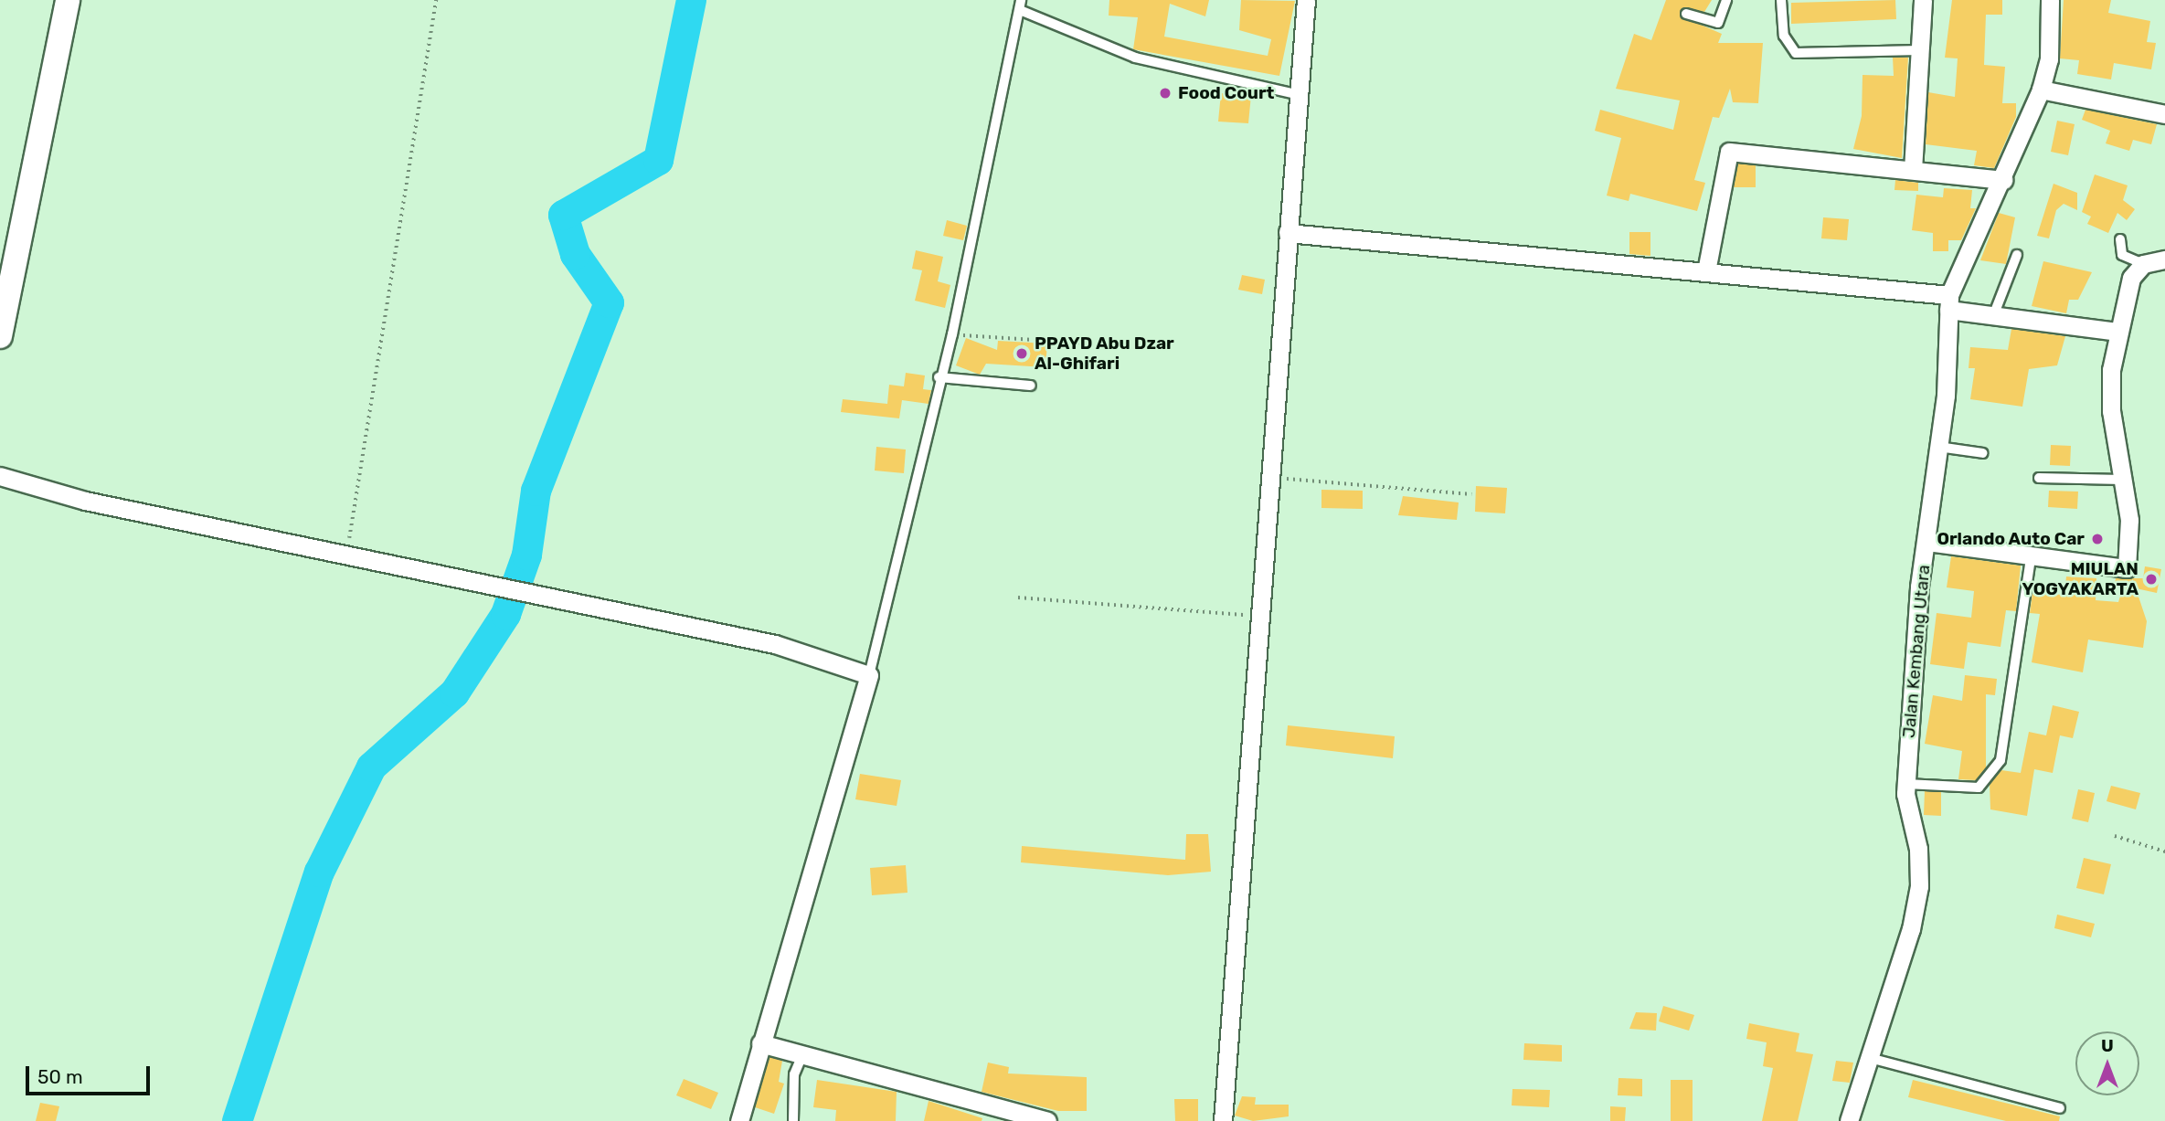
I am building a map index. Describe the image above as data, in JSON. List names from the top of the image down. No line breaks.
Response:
{"streets":{"street":["Jalan Kembang Utara"]},"places":["Food Court","PPAYD Abu Dzar Al-Ghifari","Orlando Auto Car","MIULAN YOGYAKARTA"],"scale_bar":"50 m","north":"top"}
